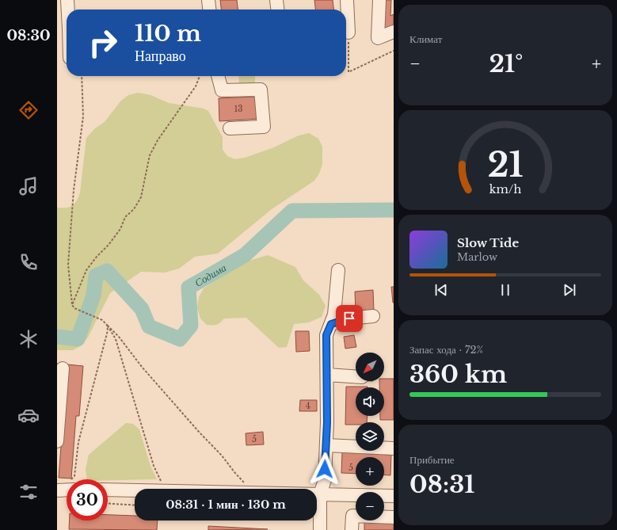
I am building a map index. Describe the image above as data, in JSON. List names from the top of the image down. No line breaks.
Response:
{"water":["Содима"],"house_numbers":["13","4","5","5"],"north":"bottom left","page":{"tabs":"08:30","tile":["Климат",["Запас хода · 72%","360 km"],["Прибытие","08:31"]],"turn":["110 m","Направо"],"heat":["−","21°","+"],"song":["Slow Tide","Marlow"],"map_buttons":["+","−"],"limit":"30","trip":"08:31 · 1 мин · 130 m","gauge":["21","km/h"]}}
